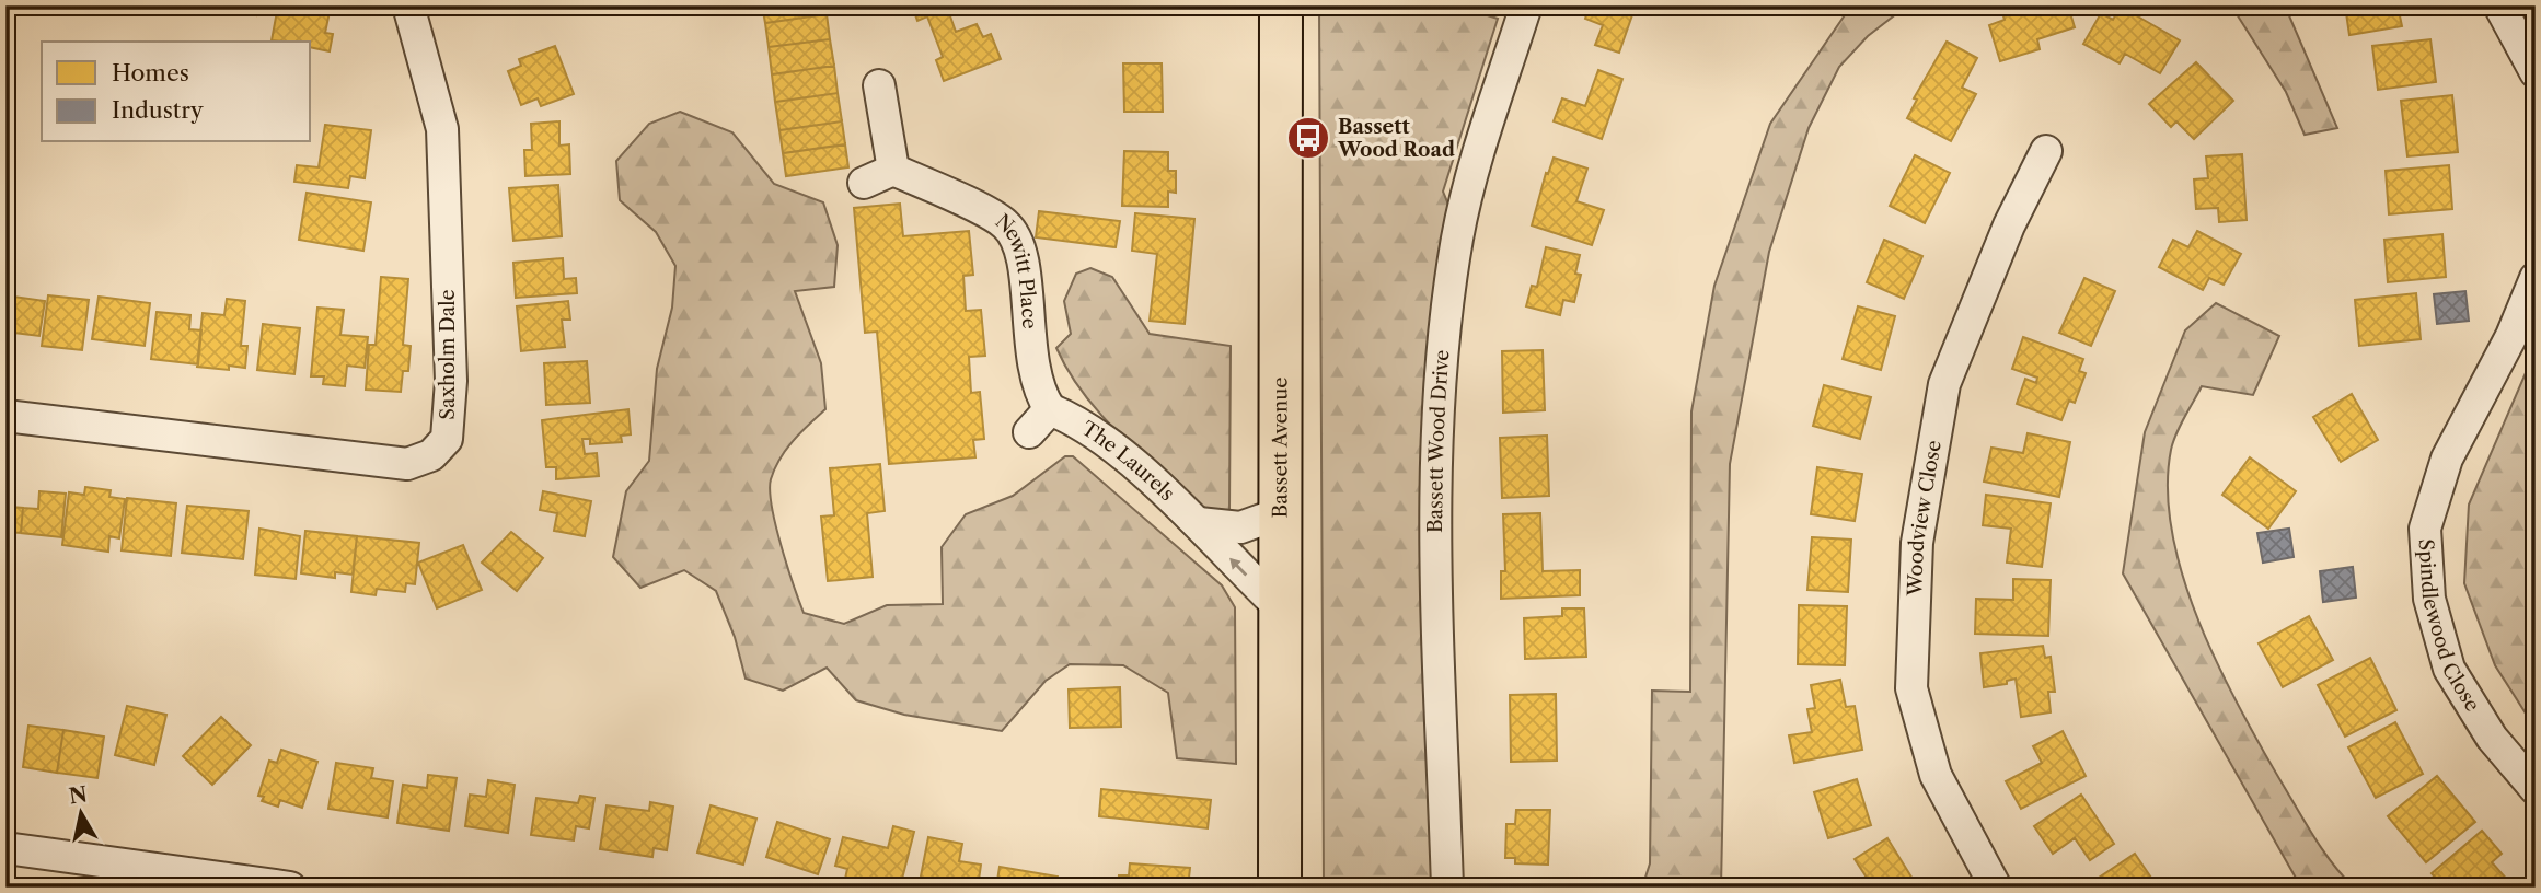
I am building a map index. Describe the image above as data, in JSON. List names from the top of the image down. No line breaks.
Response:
{"streets":{"main road":["Bassett Avenue"],"street":["Newitt Place","Saxholm Dale","Bassett Wood Drive","The Laurels","Woodview Close","Spindlewood Close"]},"crossings":[["Newitt Place","The Laurels"],["Bassett Avenue","The Laurels"]],"one_way":["The Laurels"],"places":{"bus stop":["Bassett Wood Road"]},"legend":["Homes","Industry"],"north":"top"}
